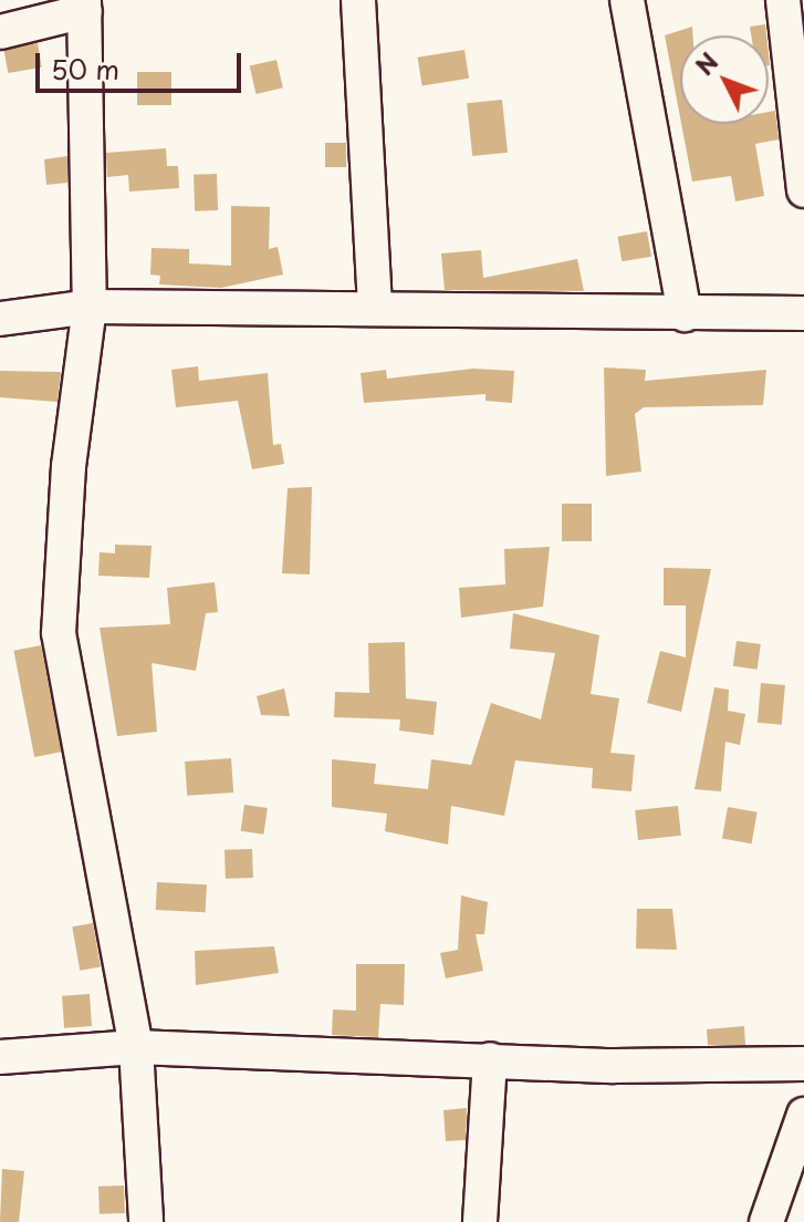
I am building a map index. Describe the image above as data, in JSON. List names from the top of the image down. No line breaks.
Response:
{"scale_bar":"50 m","north":"top left"}
